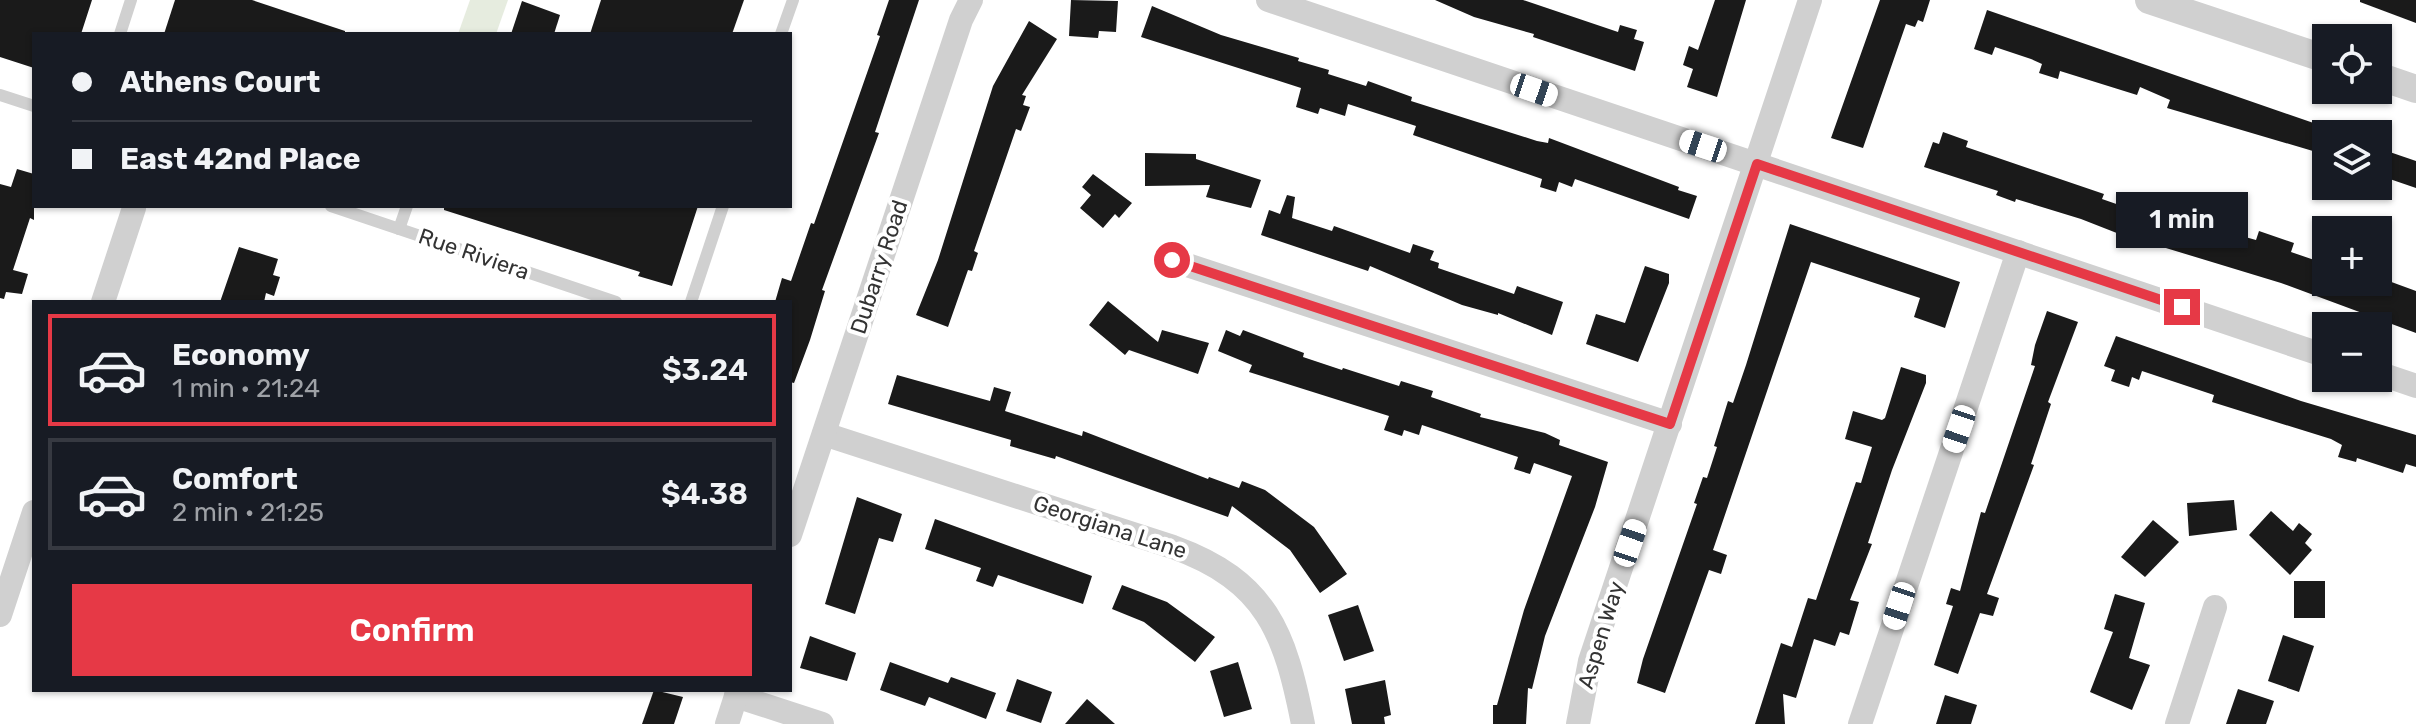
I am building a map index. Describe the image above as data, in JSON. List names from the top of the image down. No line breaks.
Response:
{"streets":{"street":["Dubarry Road","Georgiana Lane","Aspen Way"],"lane":["Rue Riviera"]},"crossings":[["Dubarry Road","Georgiana Lane"]],"page":{"map_buttons":["+","−"],"banner":["Athens Court","East 42nd Place"],"bubble":"1 min","list":[{"name":"Economy","note":"1 min · 21:24","value":"$3.24"},{"name":"Comfort","note":"2 min · 21:25","value":"$4.38"}],"buttons":"Confirm"}}
